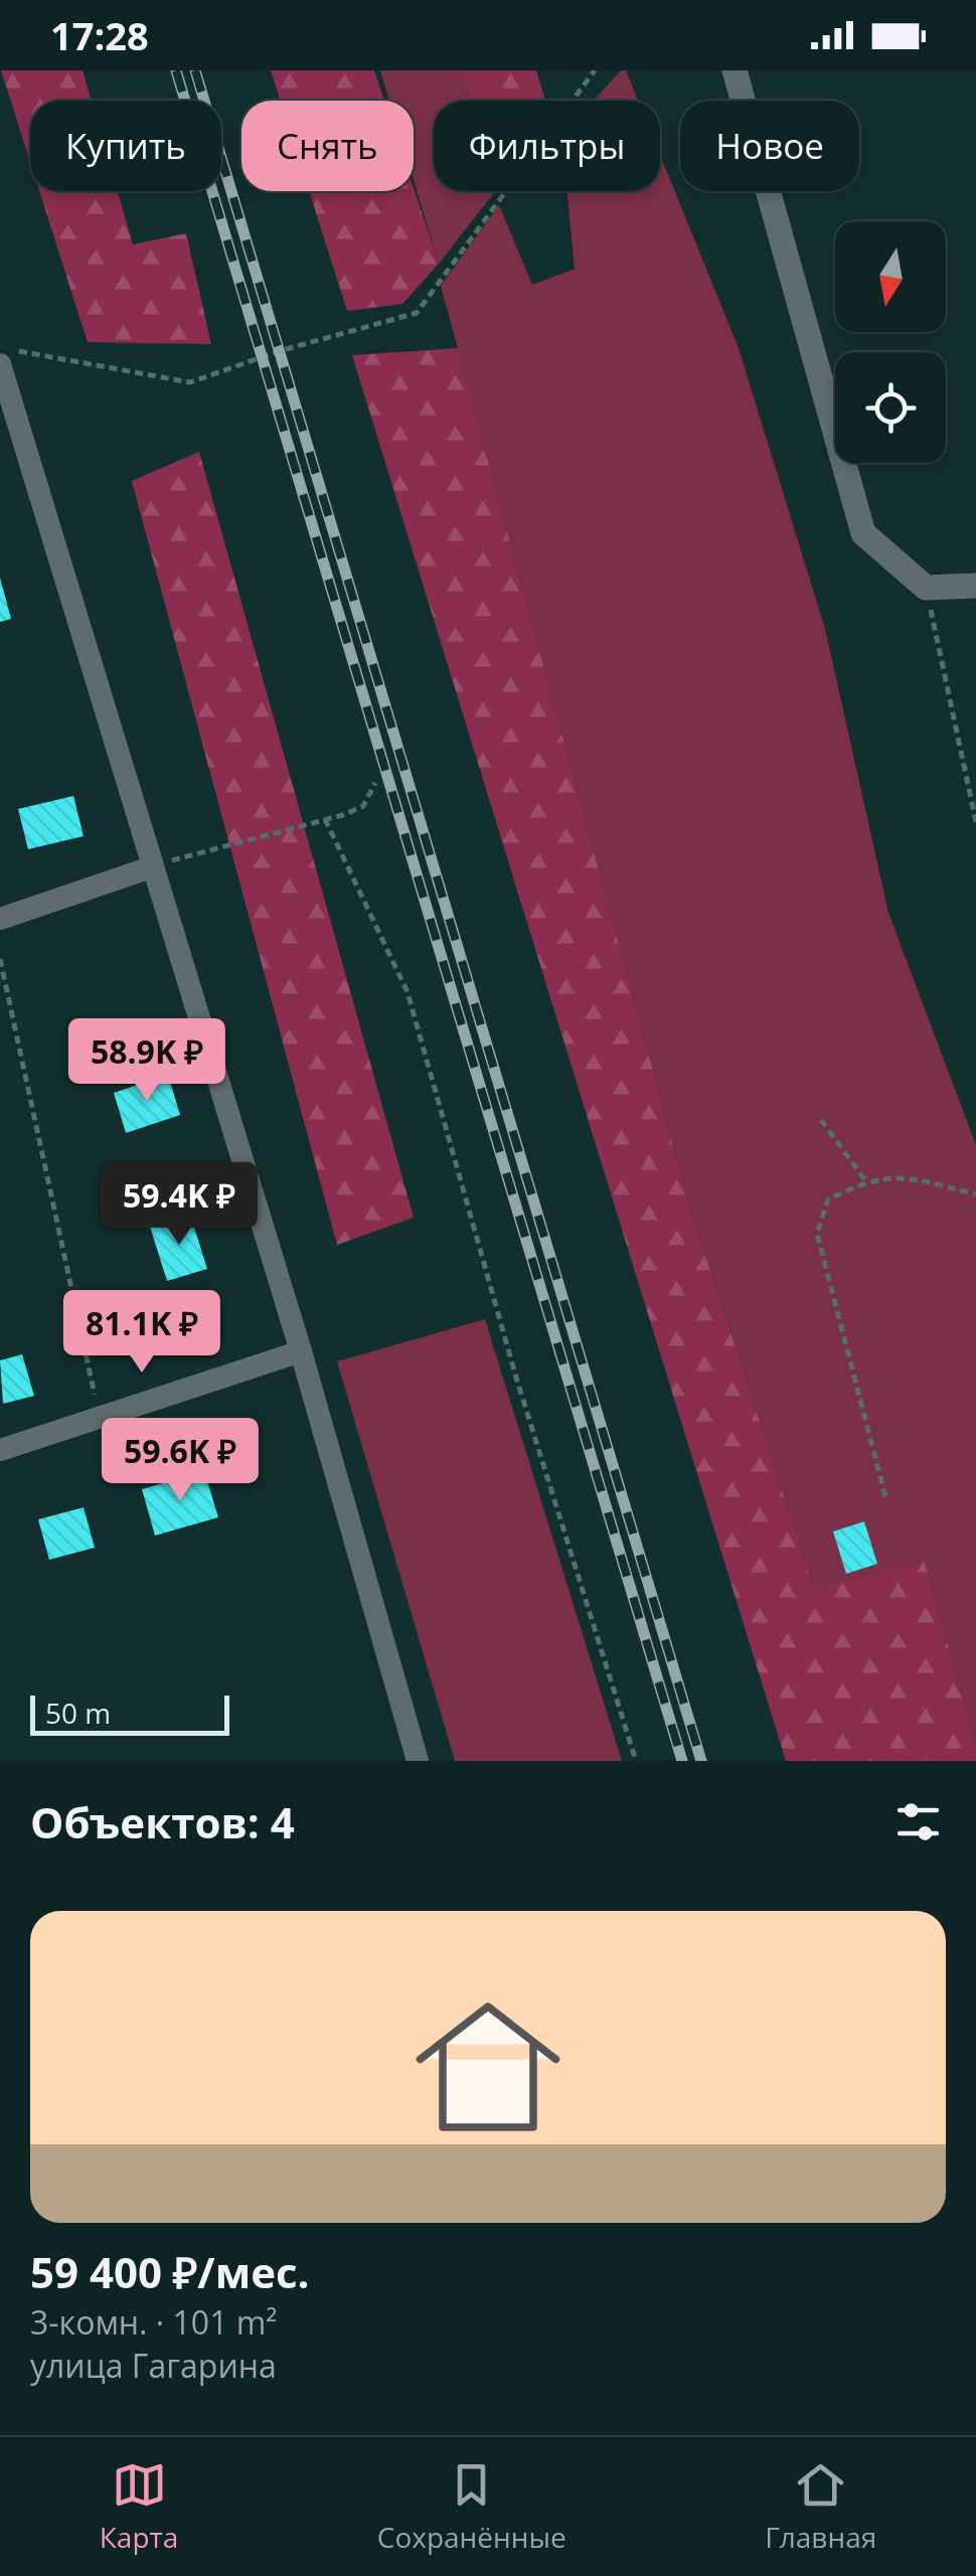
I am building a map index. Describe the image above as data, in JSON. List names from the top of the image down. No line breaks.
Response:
{"scale_bar":"50 m","north":"bottom","page":{"status":"17:28","chip":["Купить","Снять","Фильтры","Новое"],"price":["58.9K ₽","59.4K ₽","81.1K ₽","59.6K ₽"],"scale":"50 m","heading":"Объектов: 4","list":[{"name":"59 400 ₽/мес.","note":"3-комн. · 101 m² · улица Гагарина"}],"tabs":["Карта","Сохранённые","Главная"]}}
